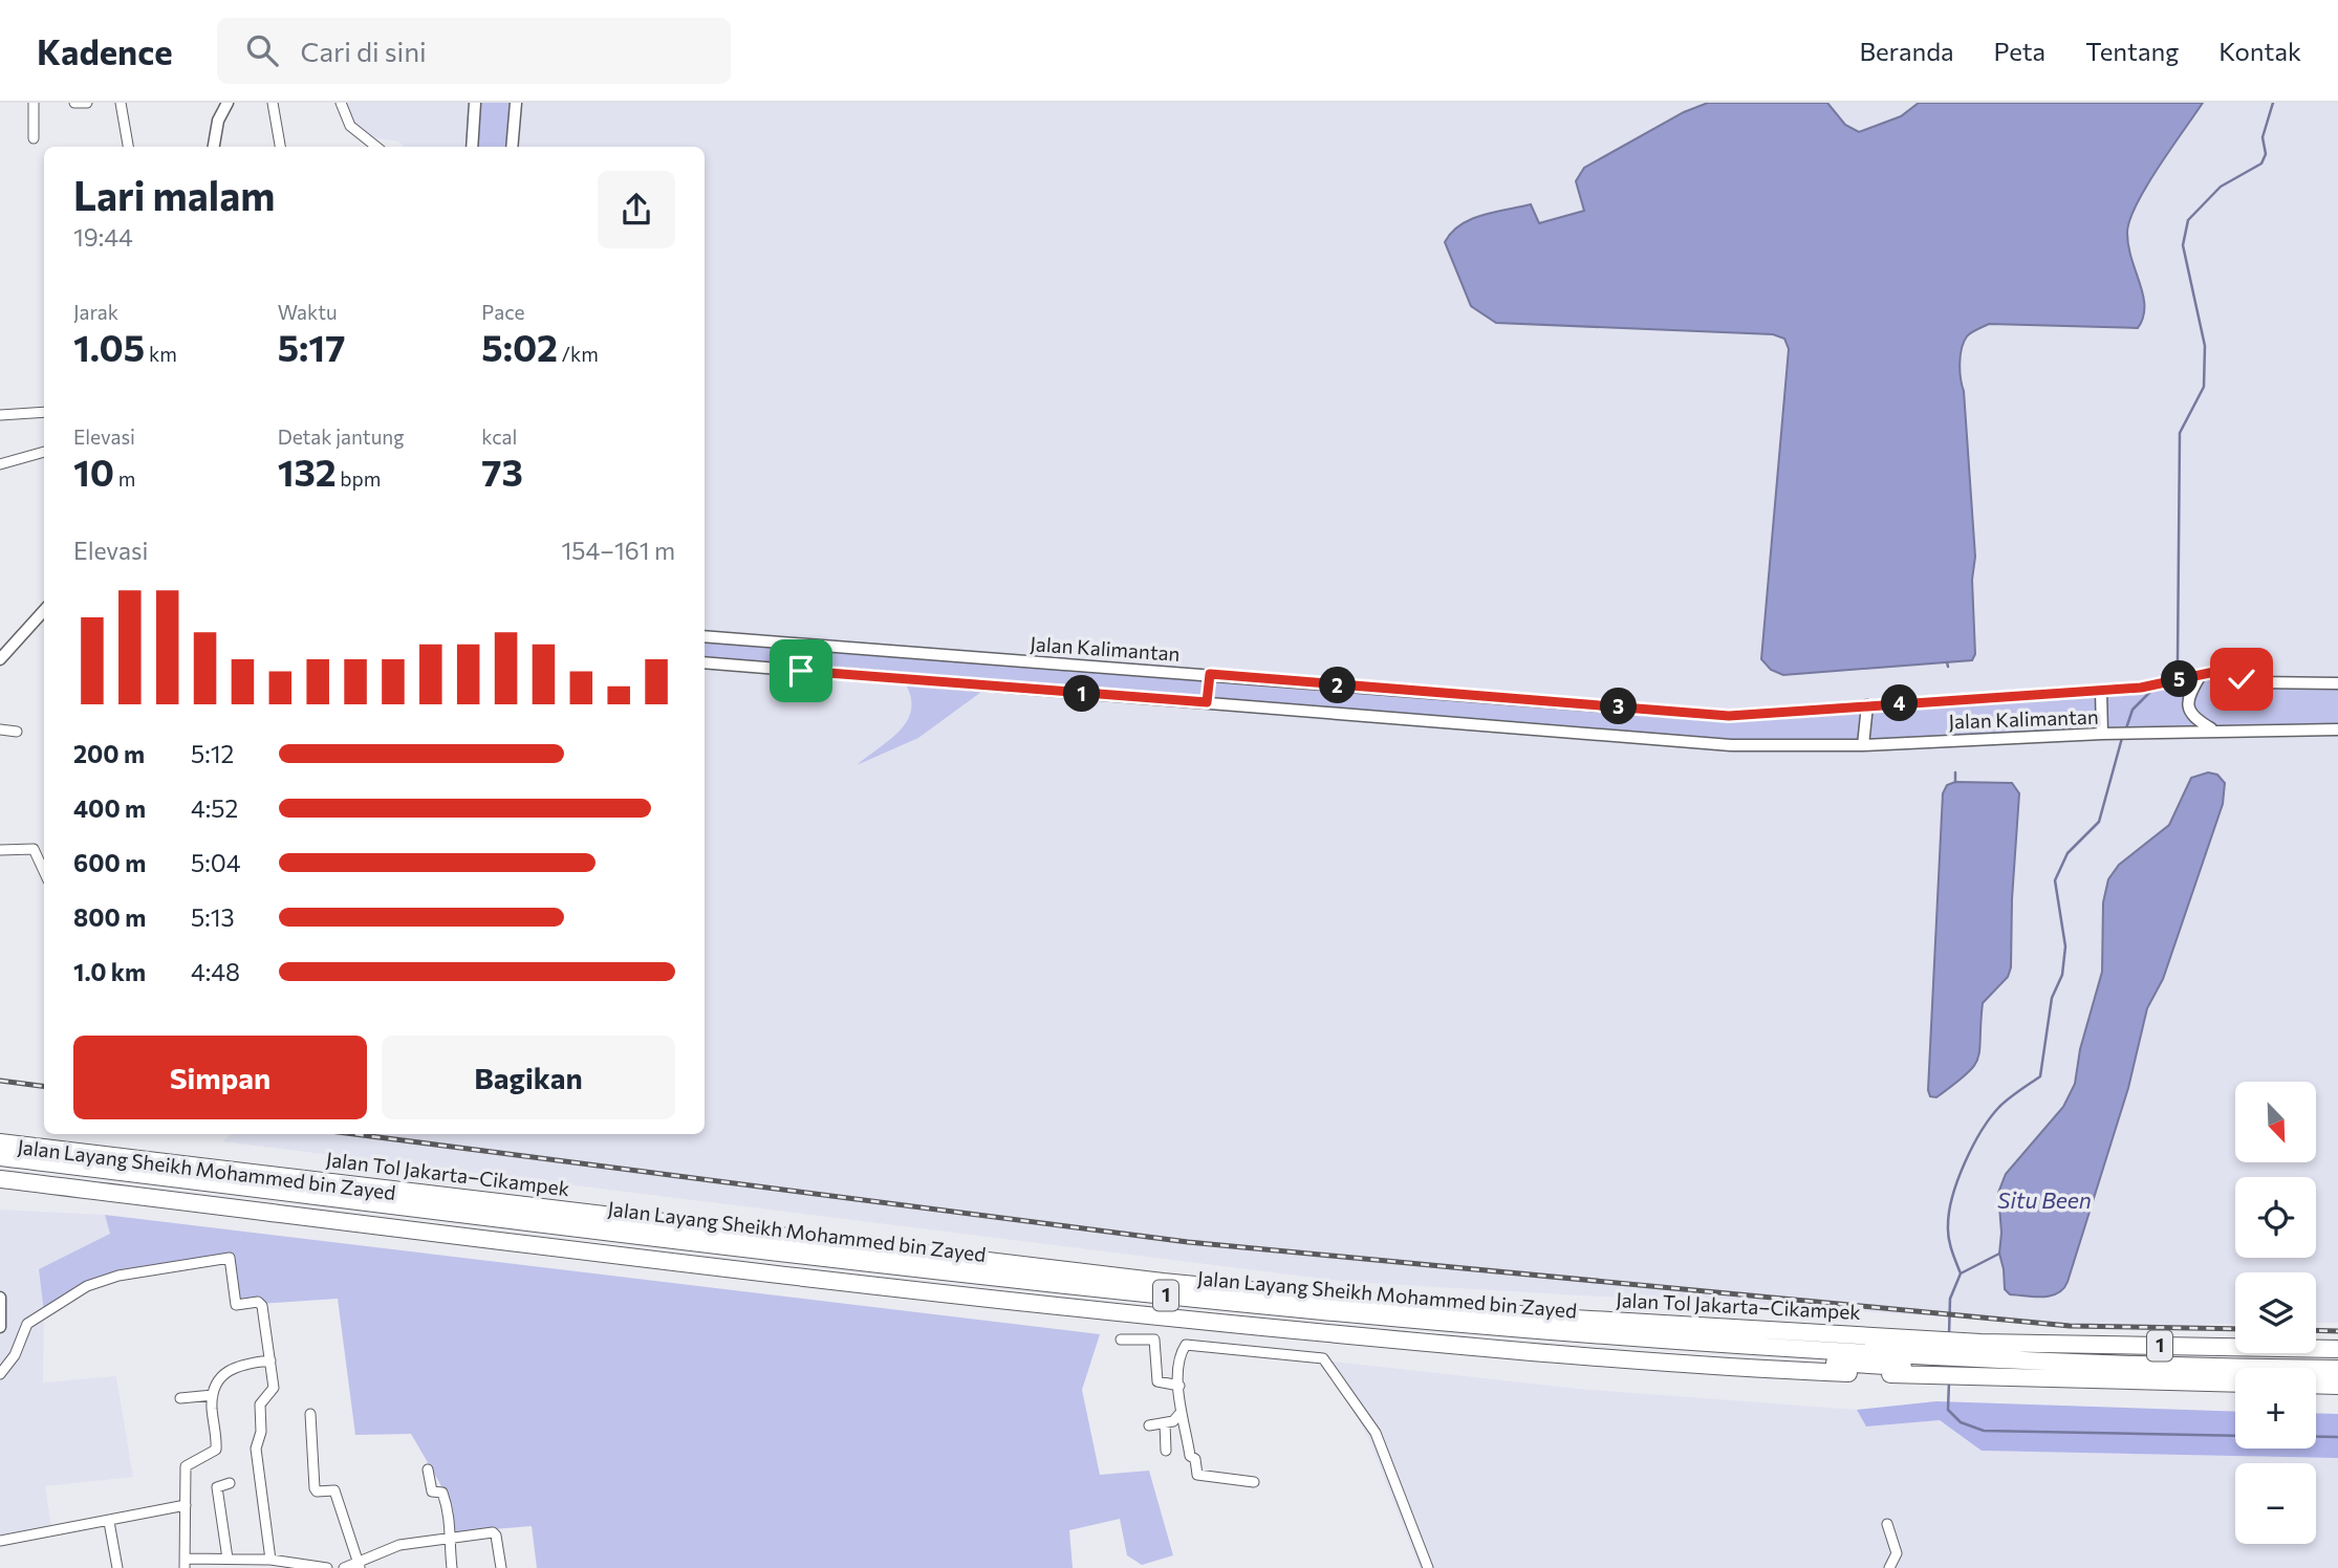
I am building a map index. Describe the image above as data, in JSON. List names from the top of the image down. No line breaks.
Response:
{"streets":{"highway":["Jalan Layang Sheikh Mohammed bin Zayed","Jalan Tol Jakarta–Cikampek","1"],"street":["Jalan Kalimantan"]},"water":["Situ Been"],"north":"bottom right","page":{"header":"Kadence","search":"Cari di sini","nav":["Beranda","Peta","Tentang","Kontak"],"heading":["Lari malam","19:44"],"stats":[["Jarak","1.05 km"],["Waktu","5:17"],["Pace","5:02 /km"],["Elevasi","10 m"],["Detak jantung","132 bpm"],["kcal","73"]],"chart":["Elevasi","154–161 m"],"pins":["5","2","1","4","3"],"list":[{"name":"200 m","note":"5:12"},{"name":"400 m","note":"4:52"},{"name":"600 m","note":"5:04"},{"name":"800 m","note":"5:13"},{"name":"1.0 km","note":"4:48"}],"buttons":["Simpan","Bagikan"],"map_buttons":["+","−"]}}
